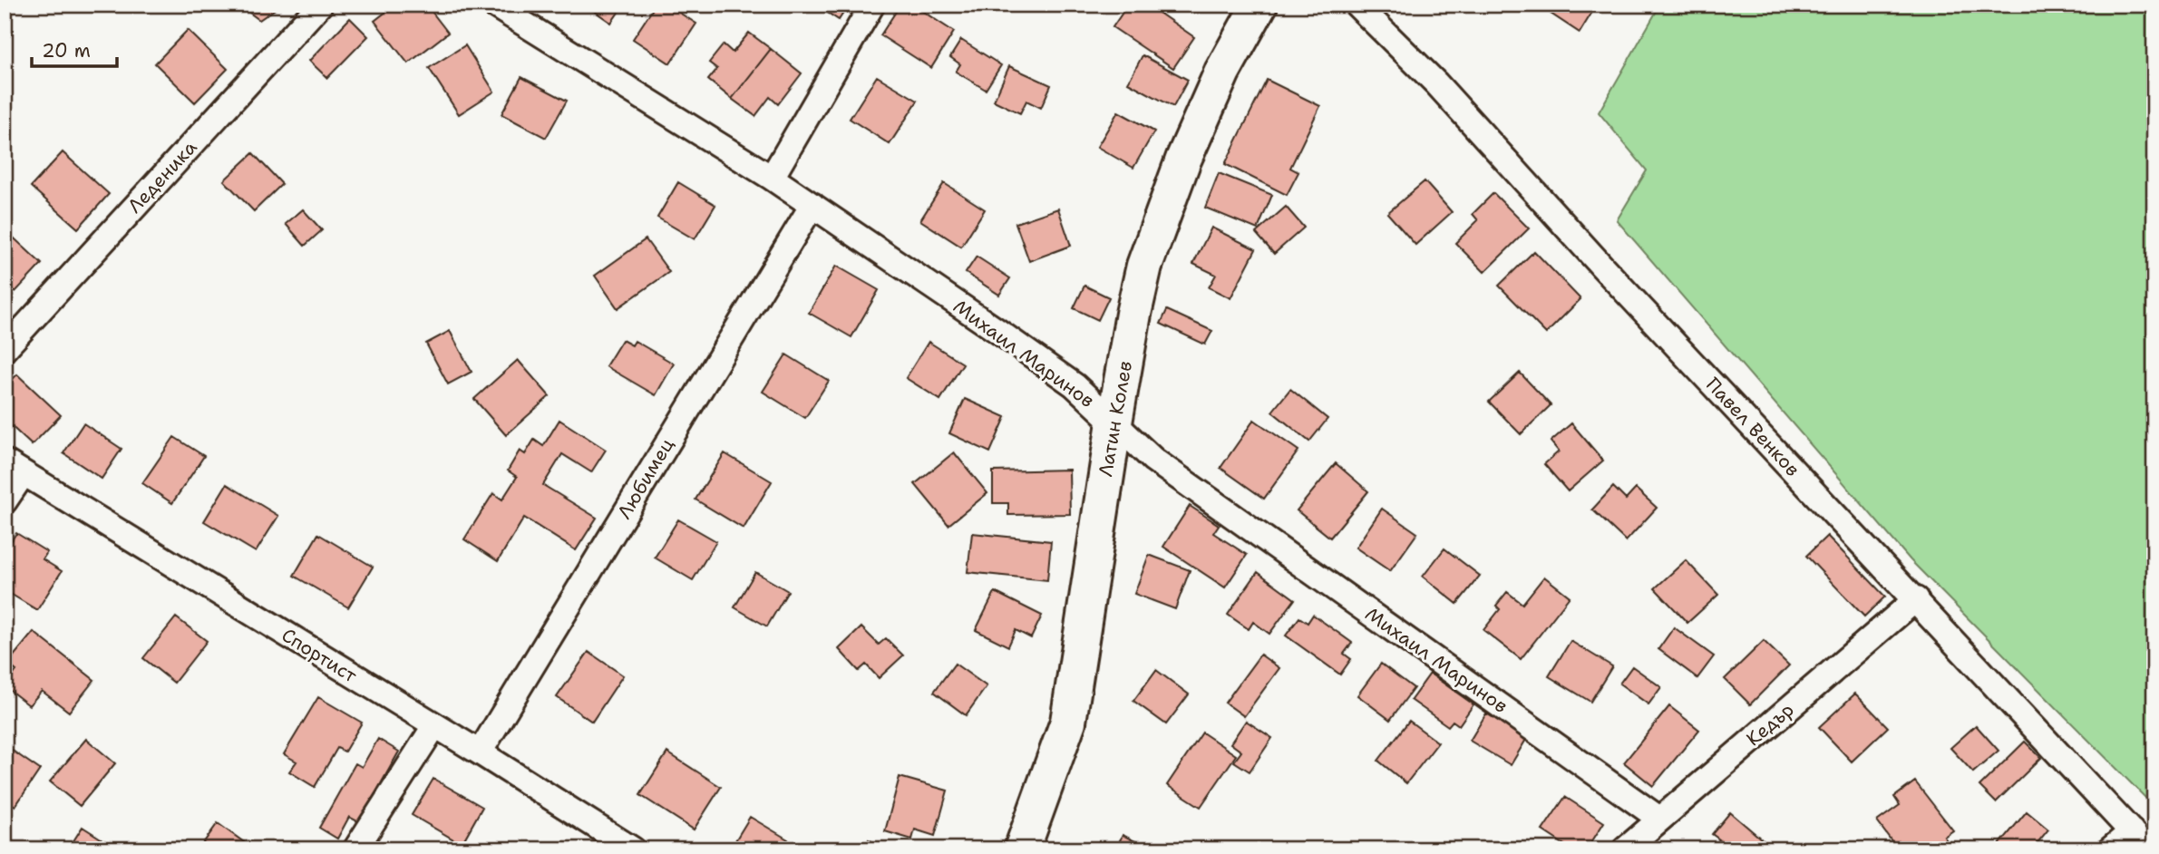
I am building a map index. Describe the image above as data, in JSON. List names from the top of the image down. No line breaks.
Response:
{"streets":{"main road":["Латин Колев"],"street":["Леденика","Михаил Маринов","Павел Венков","Любимец","Спортист","Кедър"]},"crossings":[["Михаил Маринов","Латин Колев"],["Михаил Маринов","Любимец"],["Михаил Маринов","Кедър"],["Павел Венков","Кедър"],["Любимец","Спортист"]],"scale_bar":"20 m"}
